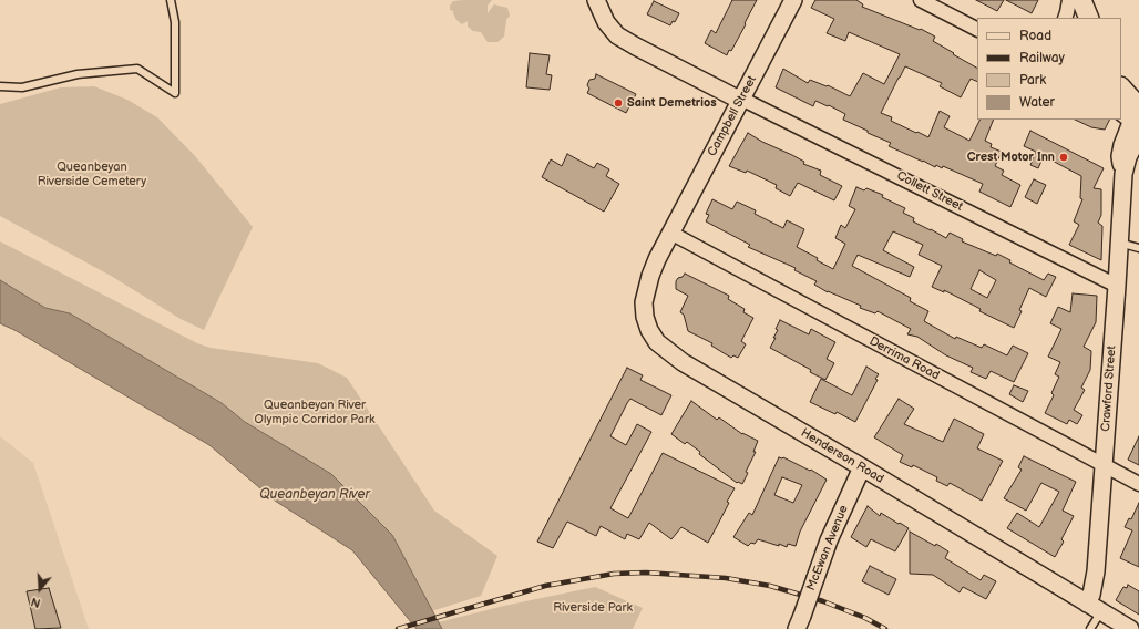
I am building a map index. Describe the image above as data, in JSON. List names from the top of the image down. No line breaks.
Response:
{"streets":{"main road":["Crawford Street"],"street":["Campbell Street","Collett Street","Derrima Road","Henderson Road","McEwan Avenue"]},"crossings":[["Campbell Street","Collett Street"],["Campbell Street","Derrima Road"],["Campbell Street","Henderson Road"],["Collett Street","Crawford Street"],["Derrima Road","Crawford Street"],["Derrima Road","Henderson Road"],["Crawford Street","Henderson Road"],["Henderson Road","McEwan Avenue"]],"water":["Queanbeyan River"],"parks":["Queanbeyan Riverside Cemetery","Queanbeyan River Olympic Corridor Park","Riverside Park"],"places":["Saint Demetrios","Crest Motor Inn"],"legend":["Road","Railway","Park","Water"],"north":"bottom"}
